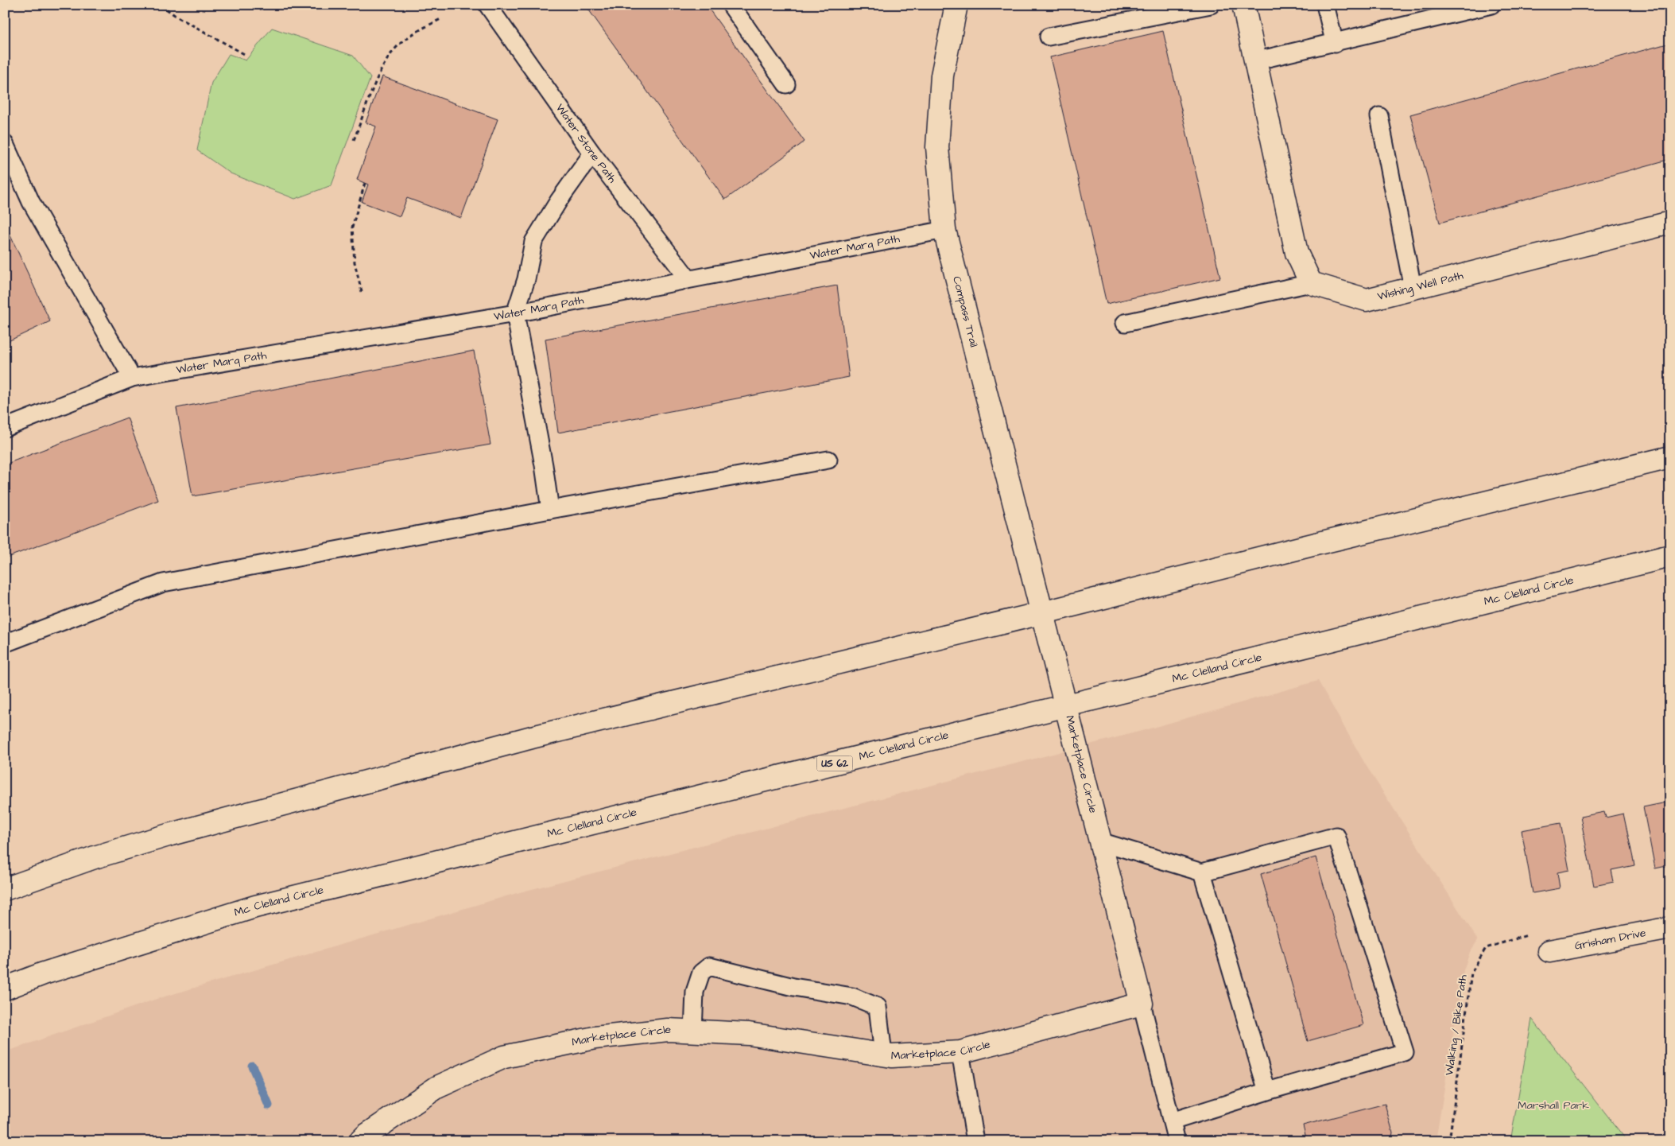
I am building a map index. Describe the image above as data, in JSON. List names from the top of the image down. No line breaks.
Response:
{"streets":{"main road":["Wishing Well Path","Compass Trail","Mc Clelland Circle","US 62","Marketplace Circle","Grisham Drive"],"lane":["Water Stone Path","Water Marq Path"],"path":["Walking / Bike Path"]},"crossings":[["Water Stone Path","Water Marq Path"],["Water Marq Path","Compass Trail"],["Compass Trail","Marketplace Circle"],["Mc Clelland Circle","Marketplace Circle"]],"parks":["Marshall Park"]}
